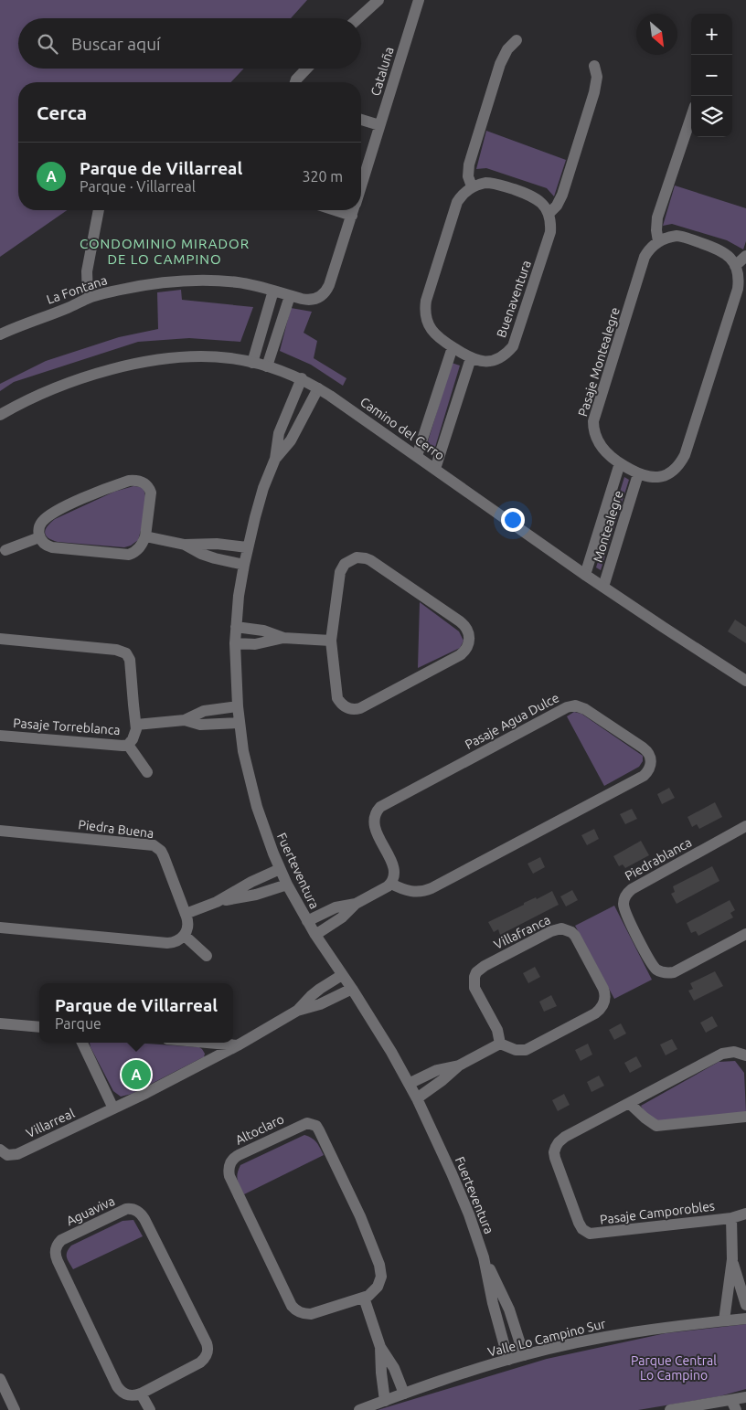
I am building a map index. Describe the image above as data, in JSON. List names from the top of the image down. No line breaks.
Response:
{"streets":{"street":["Cataluña","La Fontana","Buenaventura","Pasaje Montealegre","Camino del Cerro","Montealegre","Pasaje Agua Dulce","Pasaje Torreblanca","Piedra Buena","Piedrablanca","Fuerteventura","Villafranca","Villarreal","Altoclaro","Aguaviva","Pasaje Camporobles","Valle Lo Campino Sur"]},"crossings":[["Cataluña","La Fontana"],["Pasaje Montealegre","Montealegre"],["Camino del Cerro","Montealegre"],["Camino del Cerro","Fuerteventura"],["Fuerteventura","Villarreal"],["Fuerteventura","Valle Lo Campino Sur"]],"districts":["CONDOMINIO MIRADOR DE LO CAMPINO"],"parks":["Parque Central Lo Campino"],"north":"bottom right","page":{"map_buttons":["+","−"],"search":"Buscar aquí","heading":"Cerca","list":[{"mark":"A","name":"Parque de Villarreal","note":"Parque · Villarreal","value":"320 m"}],"popup":["Parque de Villarreal","Parque"],"pins":"A"}}
